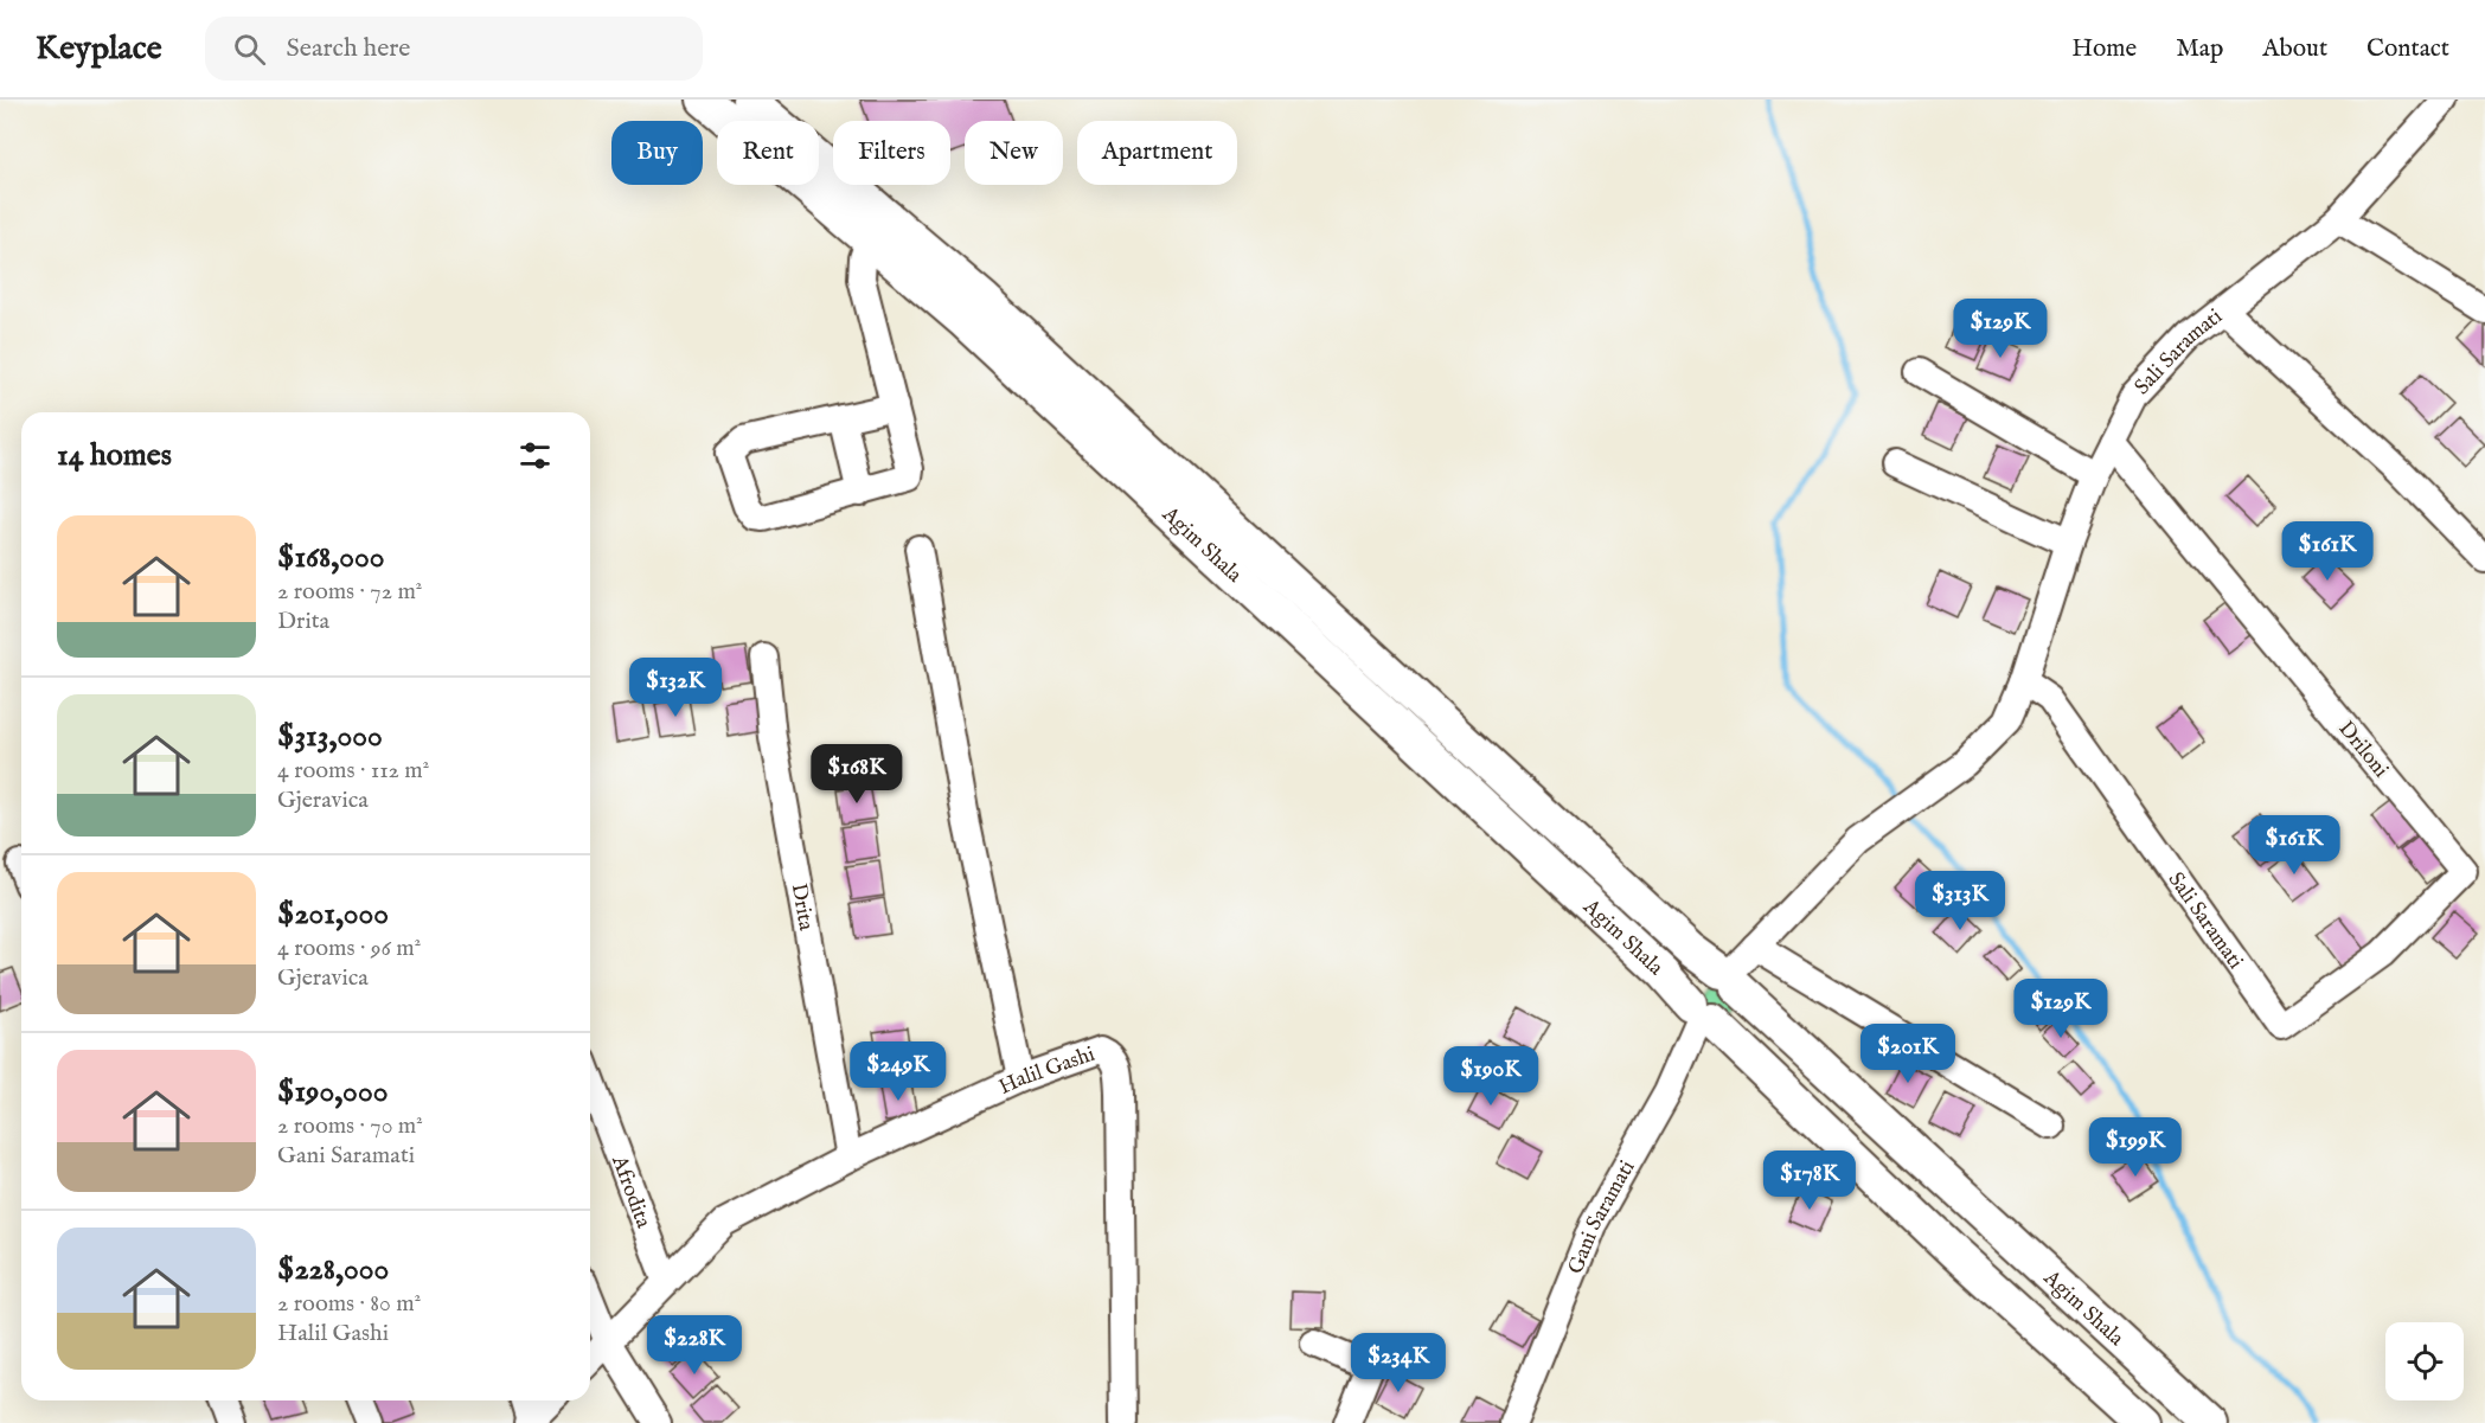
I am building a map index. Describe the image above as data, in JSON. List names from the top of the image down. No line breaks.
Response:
{"streets":{"main road":["Agim Shala"],"street":["Sali Saramati","Driloni","Drita","Halil Gashi","Afrodita","Gani Saramati"]},"crossings":[["Sali Saramati","Agim Shala"],["Sali Saramati","Driloni"],["Agim Shala","Gani Saramati"],["Drita","Halil Gashi"],["Halil Gashi","Afrodita"]],"page":{"header":"Keyplace","search":"Search here","nav":["Home","Map","About","Contact"],"chip":["Buy","Rent","Filters","New","Apartment"],"price":["$129K","$161K","$132K","$168K","$161K","$313K","$129K","$201K","$249K","$190K","$199K","$178K","$228K","$234K"],"heading":"14 homes","list":[{"name":"$168,000","note":"2 rooms · 72 m² · Drita"},{"name":"$313,000","note":"4 rooms · 112 m² · Gjeravica"},{"name":"$201,000","note":"4 rooms · 96 m² · Gjeravica"},{"name":"$190,000","note":"2 rooms · 70 m² · Gani Saramati"},{"name":"$228,000","note":"2 rooms · 80 m² · Halil Gashi"}]}}
